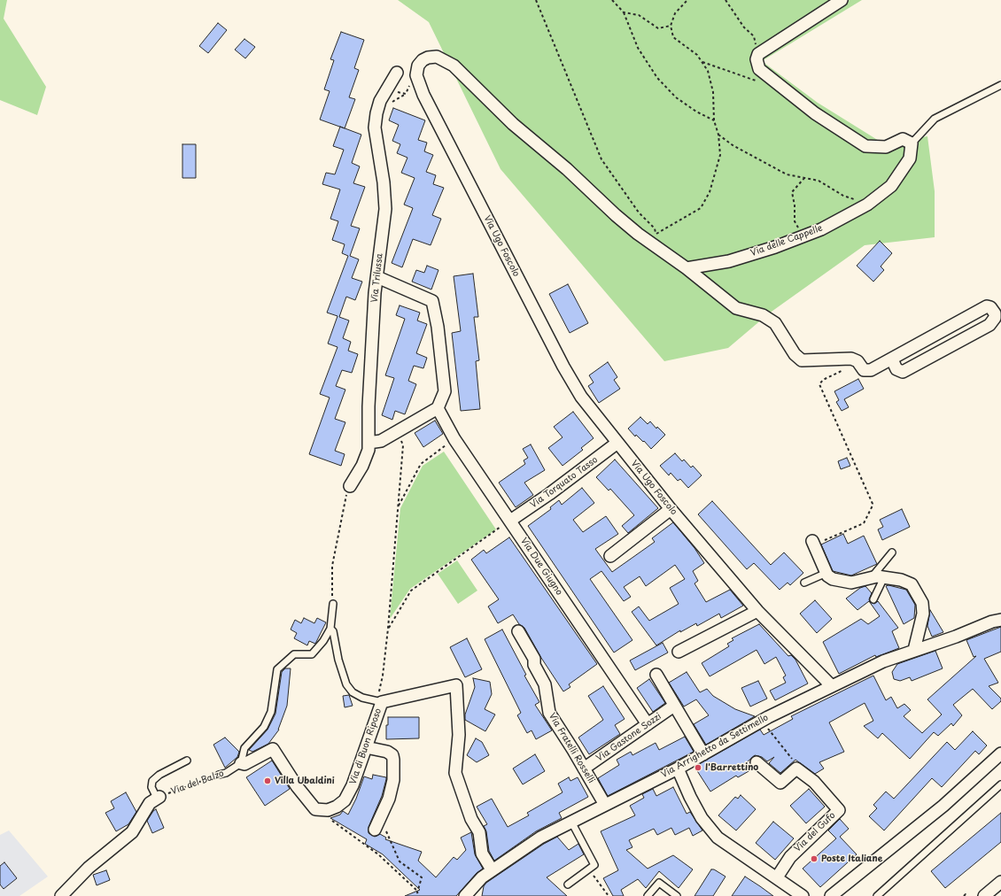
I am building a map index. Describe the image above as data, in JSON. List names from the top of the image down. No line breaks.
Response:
{"streets":{"street":["Via delle Cappelle","Via Ugo Foscolo","Via Trilussa","Via Torquato Tasso","Via Due Giugno","Via Gastone Sozzi","Via di Buon Riposo","Via Arrighetto da Settimello","Via Fratelli Rosselli","Via del Gufo"],"lane":["Via del Balzo"]},"crossings":[["Via delle Cappelle","Via Ugo Foscolo"],["Via Ugo Foscolo","Via Torquato Tasso"],["Via Ugo Foscolo","Via Arrighetto da Settimello"],["Via Torquato Tasso","Via Due Giugno"],["Via Due Giugno","Via Gastone Sozzi"],["Via Gastone Sozzi","Via Fratelli Rosselli"],["Via di Buon Riposo","Via Arrighetto da Settimello"],["Via di Buon Riposo","Via del Balzo"],["Via Arrighetto da Settimello","Via Fratelli Rosselli"]],"places":["I'Barrettino","Villa Ubaldini","Poste Italiane"]}
